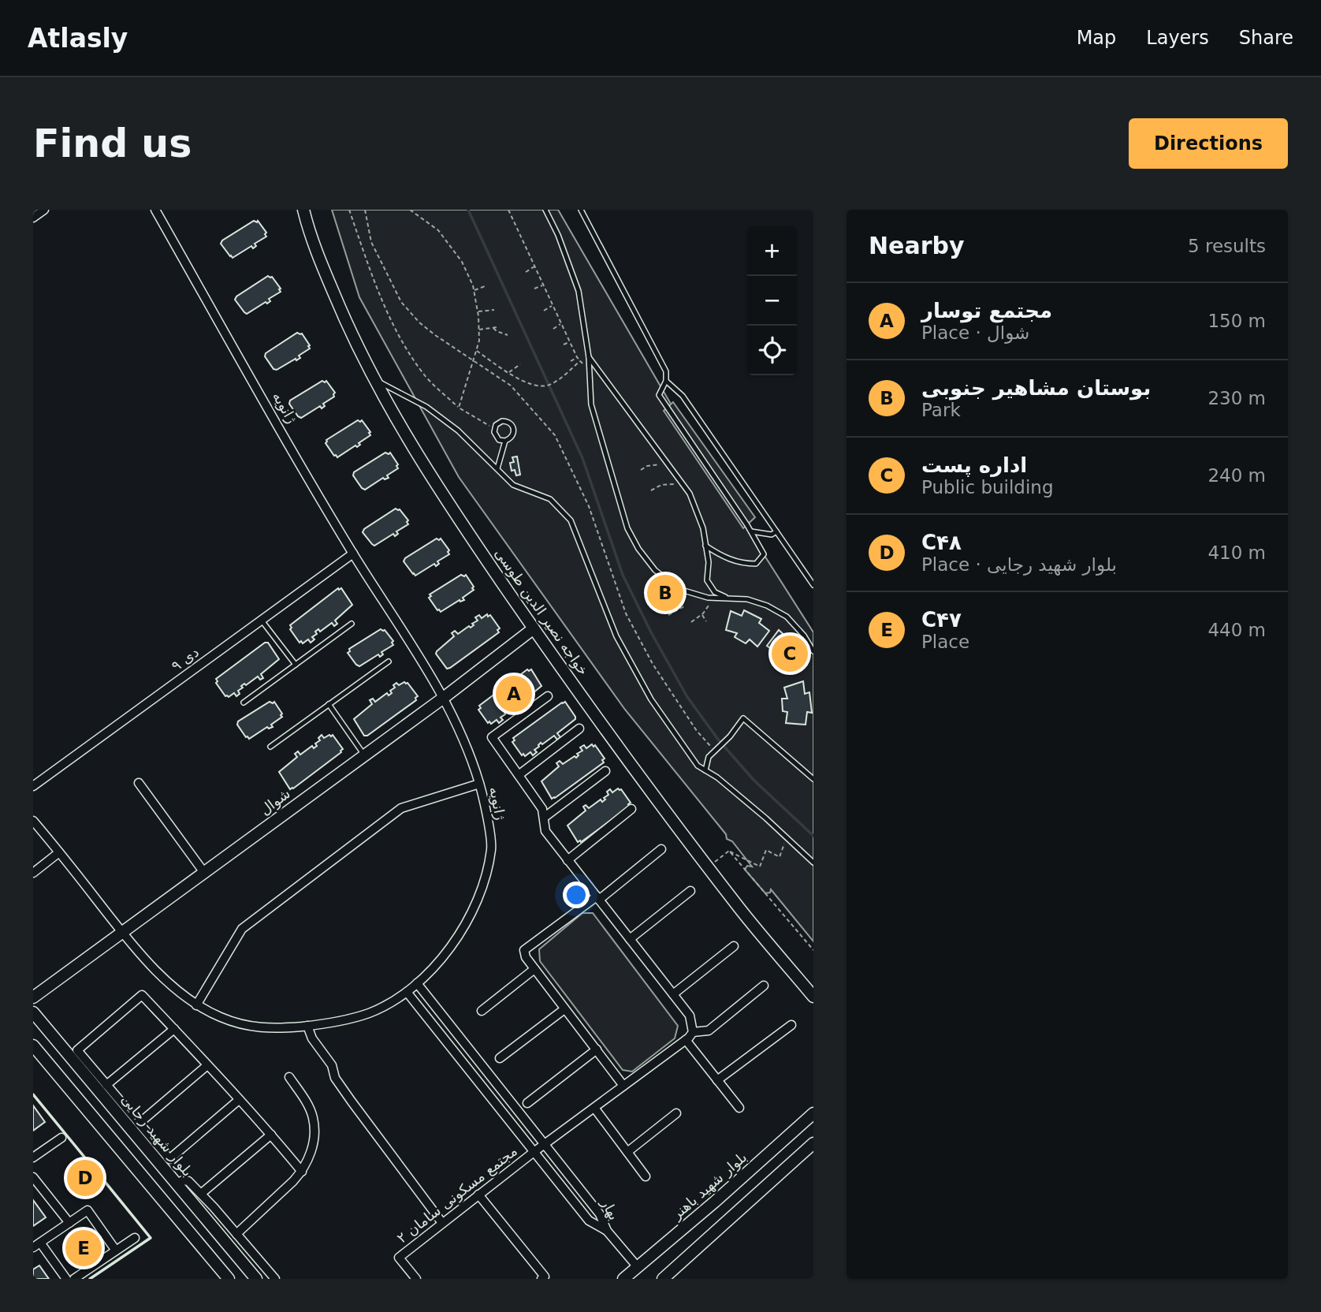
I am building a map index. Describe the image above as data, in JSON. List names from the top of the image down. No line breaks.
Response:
{"streets":{"street":["ژانویه","خواجه نصیر الدین طوسی","۹ دی","شوال","بلوار شهید رجایی","بلوار شهید باهنر","مجتمع مسکونی سامان ۲","بهار"]},"crossings":[["ژانویه","۹ دی"],["ژانویه","شوال"],["ژانویه","بهار"],["خواجه نصیر الدین طوسی","شوال"],["مجتمع مسکونی سامان ۲","بهار"]],"page":{"header":"Atlasly","nav":["Map","Layers","Share"],"buttons":"Directions","title":"Find us","heading":["Nearby","5 results"],"map_buttons":["+","−"],"list":[{"mark":"A","name":"مجتمع توسار","note":"Place · شوال","value":"150 m"},{"mark":"B","name":"بوستان مشاهیر جنوبی","note":"Park","value":"230 m"},{"mark":"C","name":"اداره پست","note":"Public building","value":"240 m"},{"mark":"D","name":"C۴۸","note":"Place · بلوار شهید رجایی","value":"410 m"},{"mark":"E","name":"C۴۷","note":"Place","value":"440 m"}],"pins":["B","C","A","D","E"]}}
